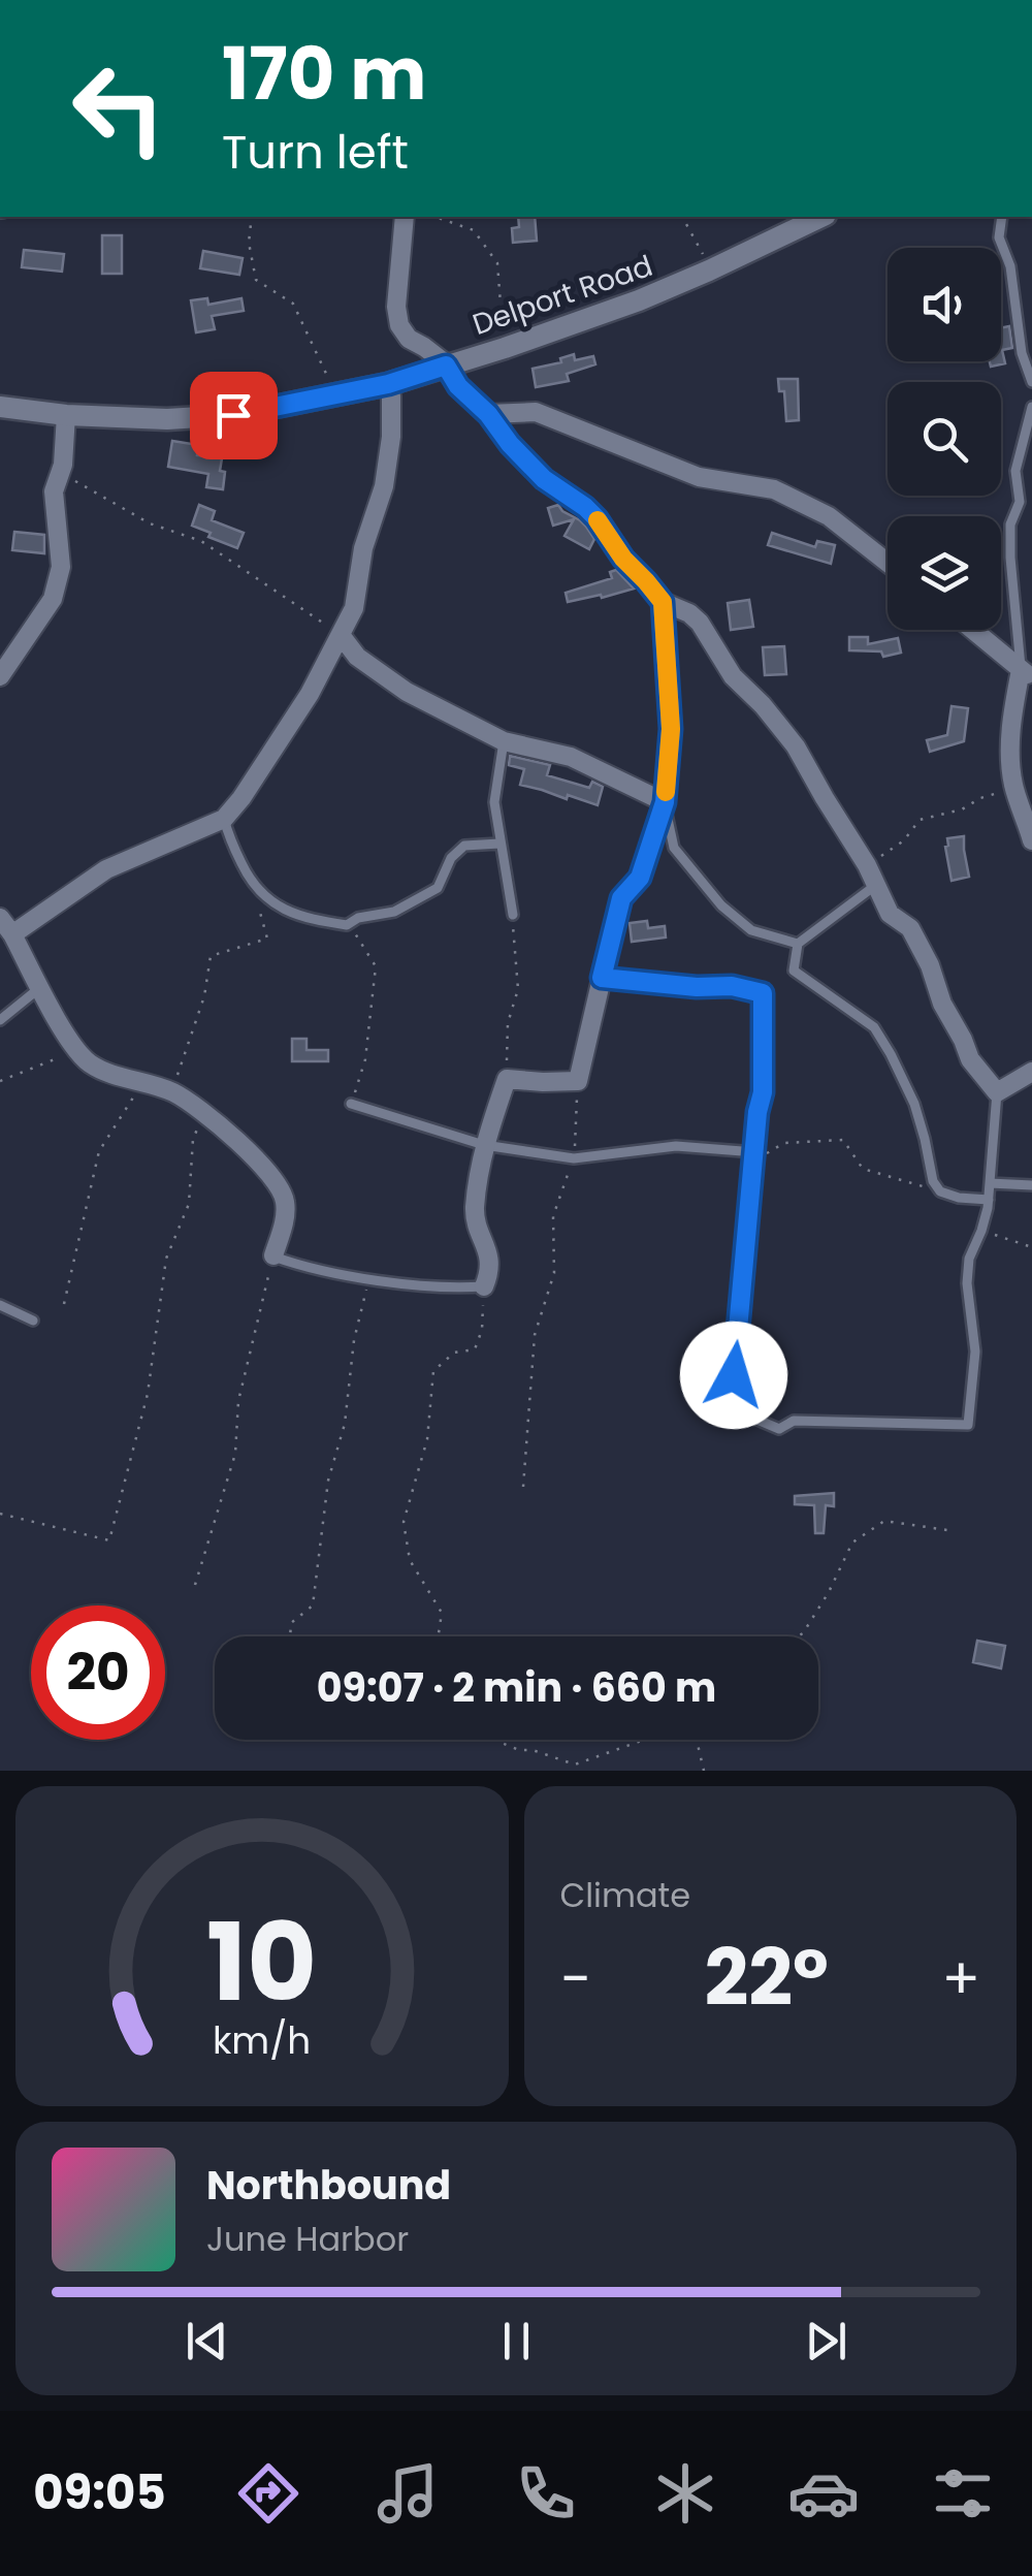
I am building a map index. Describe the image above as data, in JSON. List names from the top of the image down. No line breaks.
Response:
{"streets":{"street":["Delport Road"]},"page":{"turn":["170 m","Turn left"],"limit":"20","trip":"09:07 · 2 min · 660 m","tile":"Climate","heat":["−","22°","+"],"song":["Northbound","June Harbor"],"tabs":"09:05","gauge":["10","km/h"]}}
